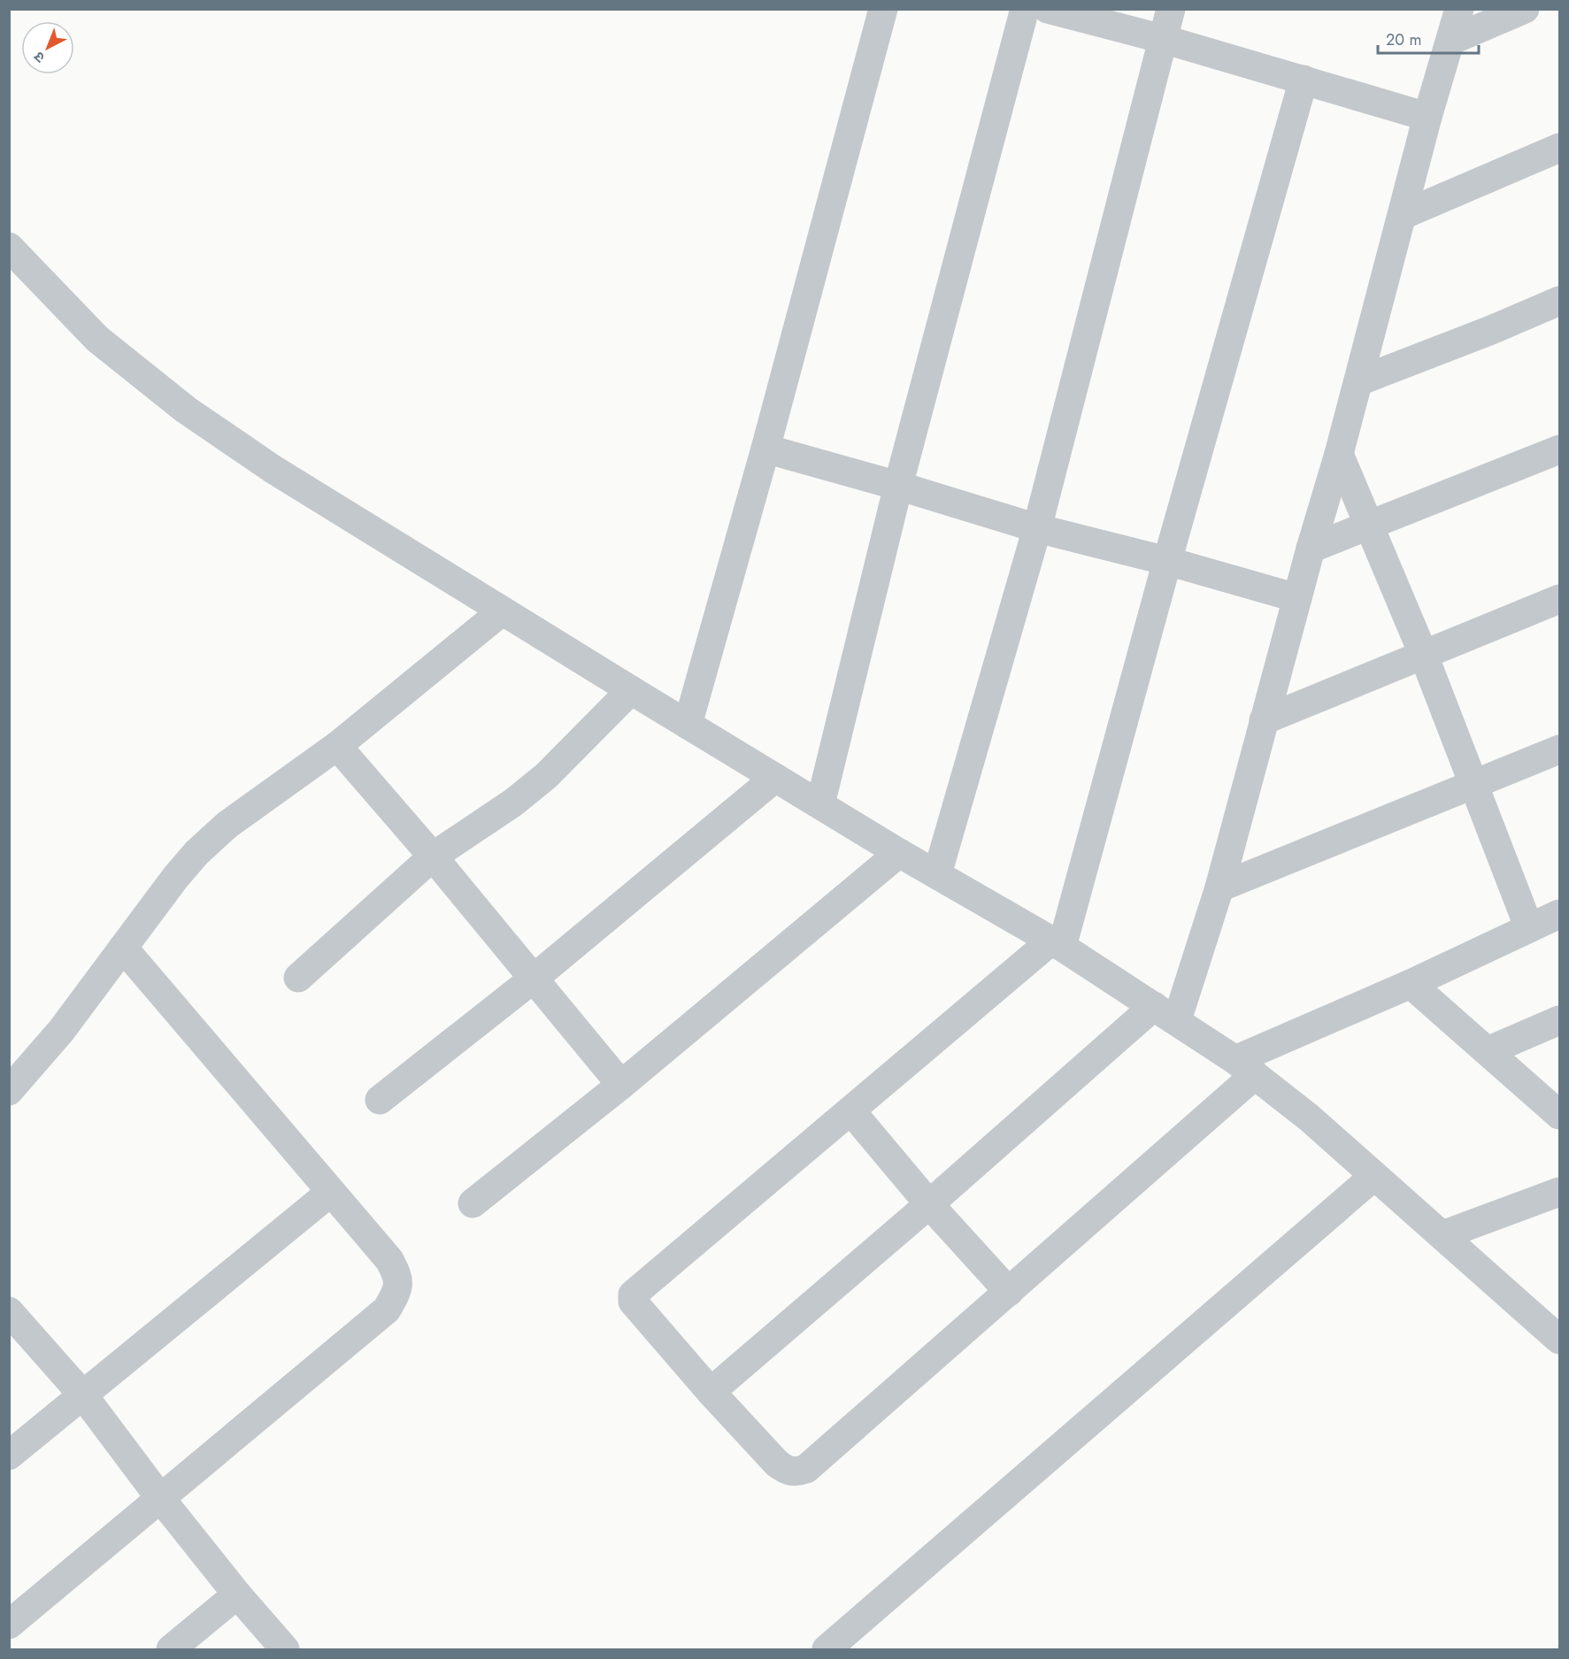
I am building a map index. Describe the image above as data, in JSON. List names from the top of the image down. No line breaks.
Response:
{"scale_bar":"20 m","north":"bottom left"}
